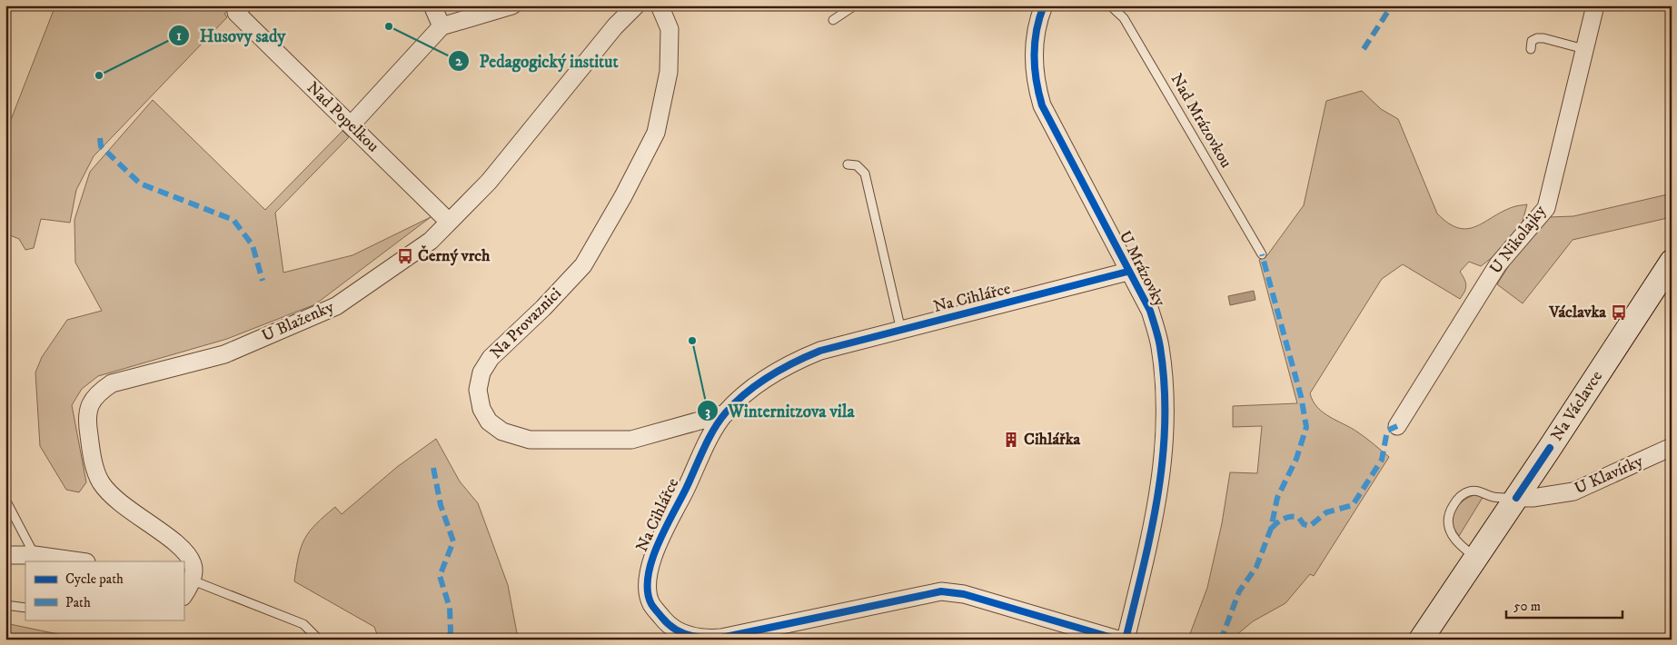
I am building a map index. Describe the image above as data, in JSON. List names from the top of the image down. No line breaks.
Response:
{"streets":{"street":["Nad Popelkou","U Nikolajky","U Mrázovky","Na Cihlářce","U Blaženky","Na Provaznici","Na Václavce","U Klavírky"],"lane":["Nad Mrázovkou"]},"crossings":[["Nad Popelkou","U Blaženky"],["U Mrázovky","Na Cihlářce"],["Na Cihlářce","Na Provaznici"],["Na Václavce","U Klavírky"]],"places":{"other":["Pedagogický institut","Husovy sady","Winternitzova vila"],"bus stop":["Černý vrch","Václavka"],"building":["Cihlářka"]},"legend":["Cycle path","Path"],"scale_bar":"50 m"}
